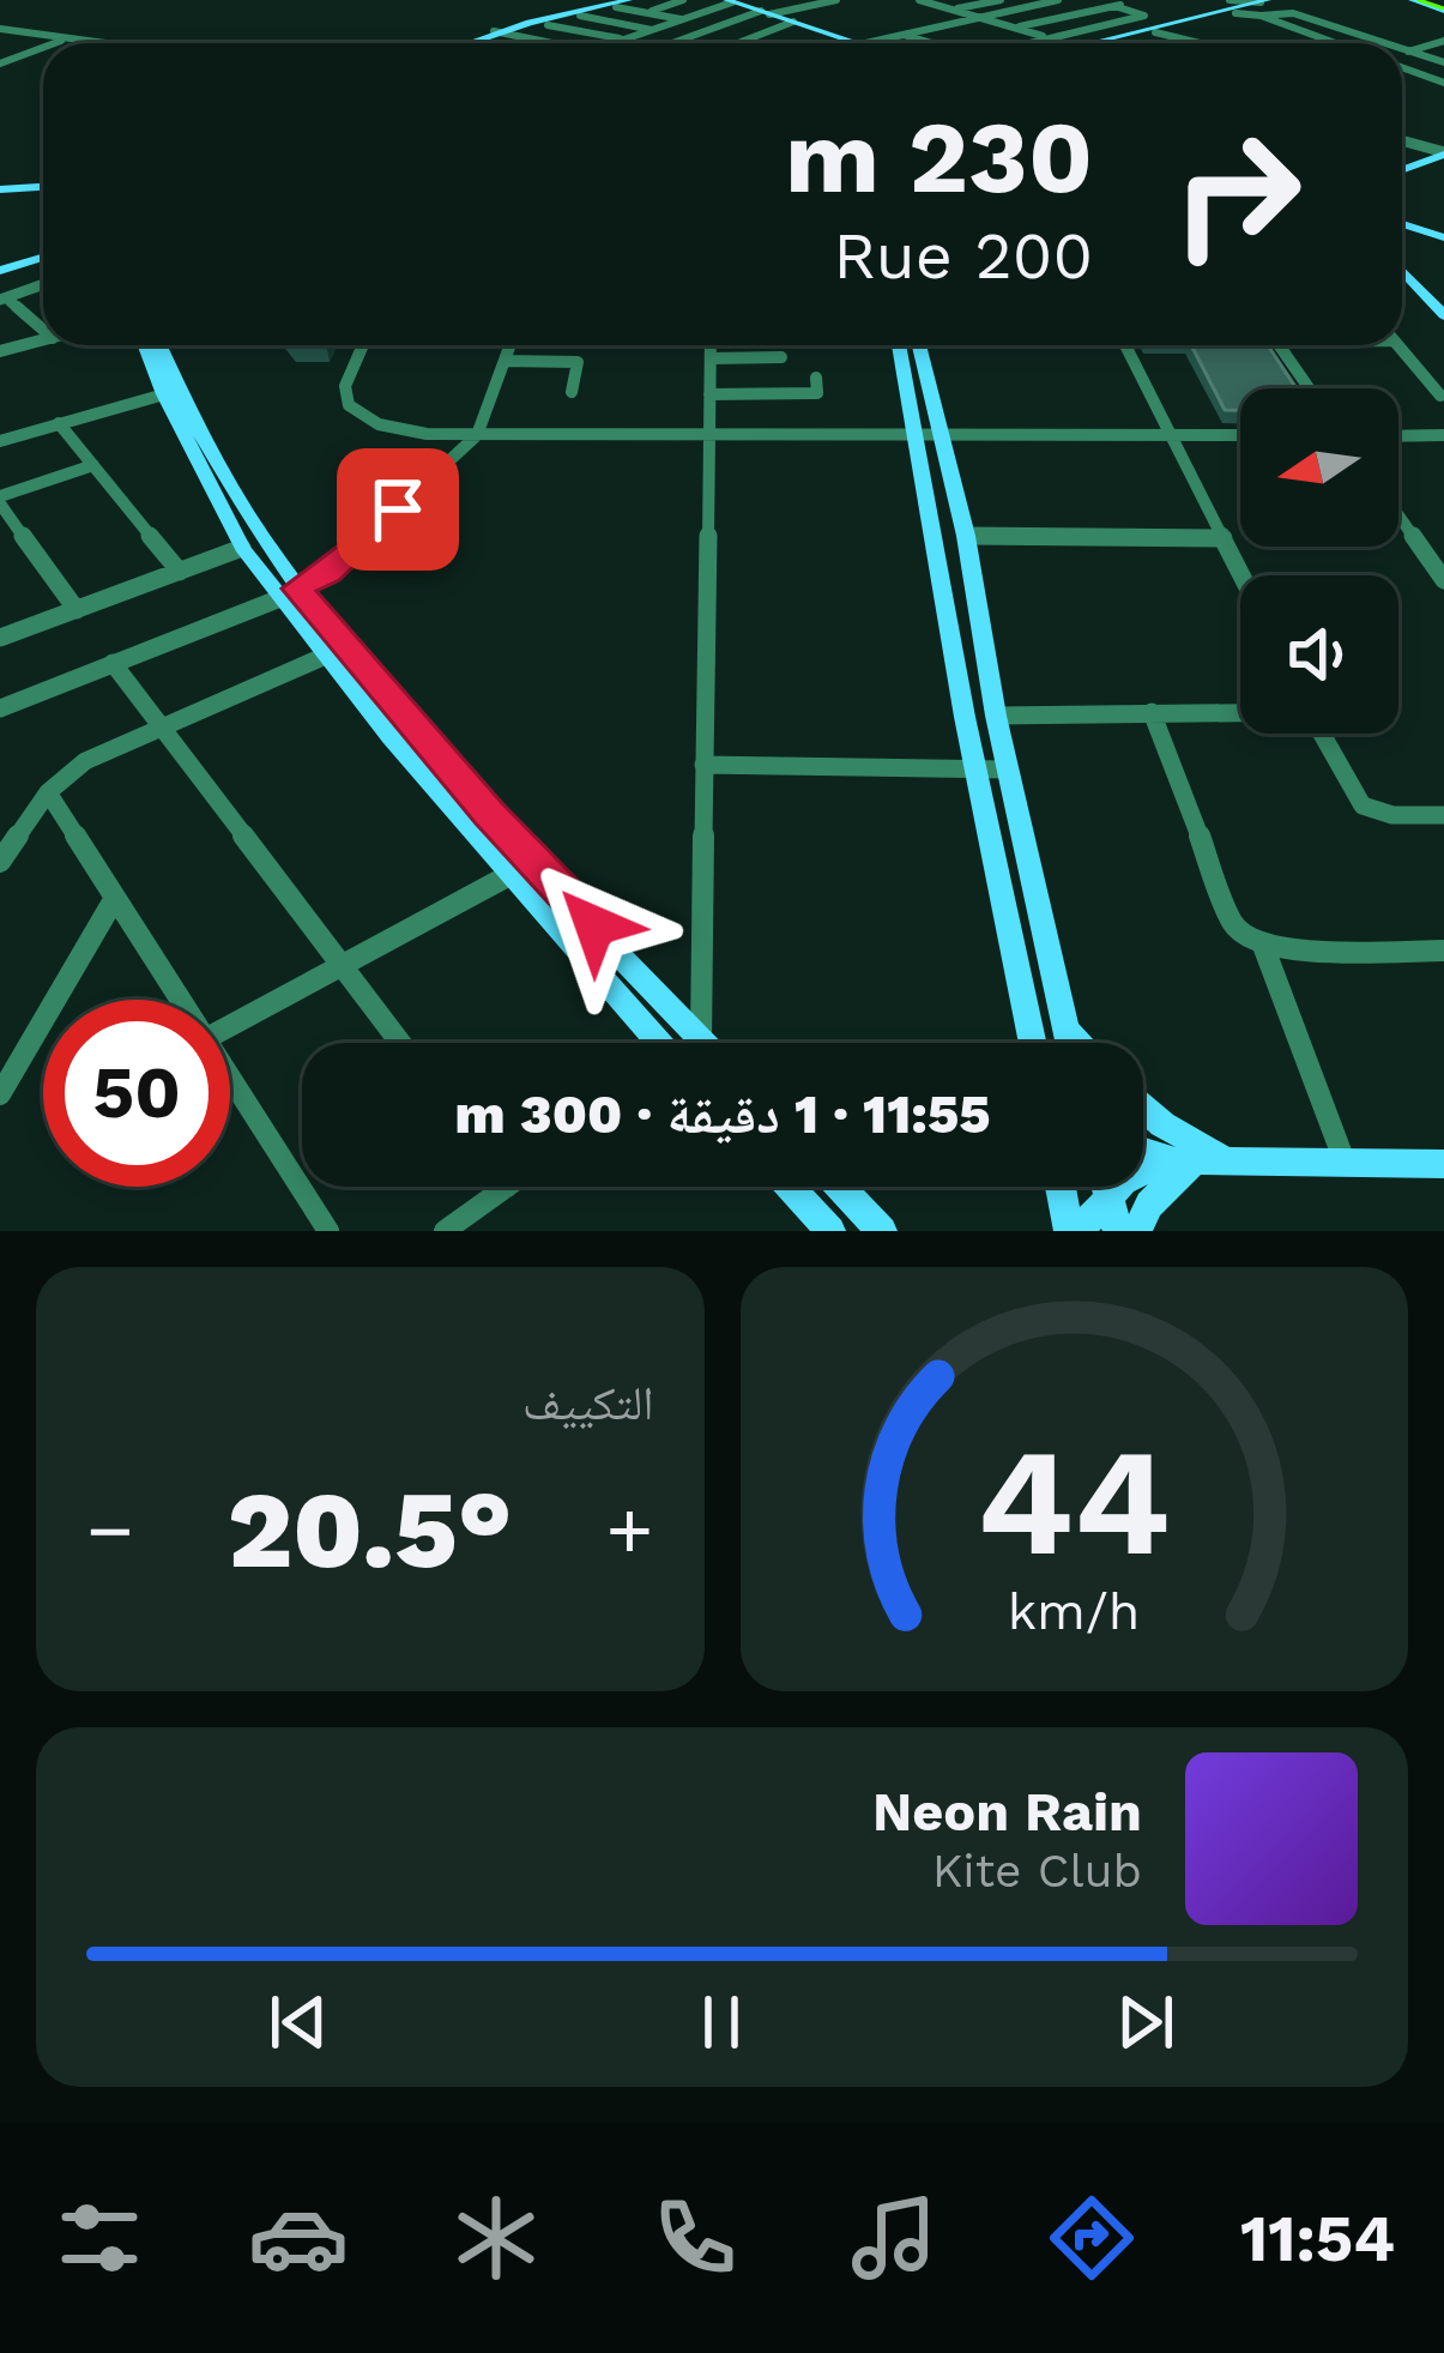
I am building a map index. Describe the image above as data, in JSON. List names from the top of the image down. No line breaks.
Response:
{"north":"left","page":{"turn":["230 m","Rue 200"],"limit":"50","trip":"11:55 · 1 دقيقة · 300 m","tile":"التكييف","heat":["−","20.5°","+"],"song":["Neon Rain","Kite Club"],"tabs":"11:54","gauge":["44","km/h"]}}
